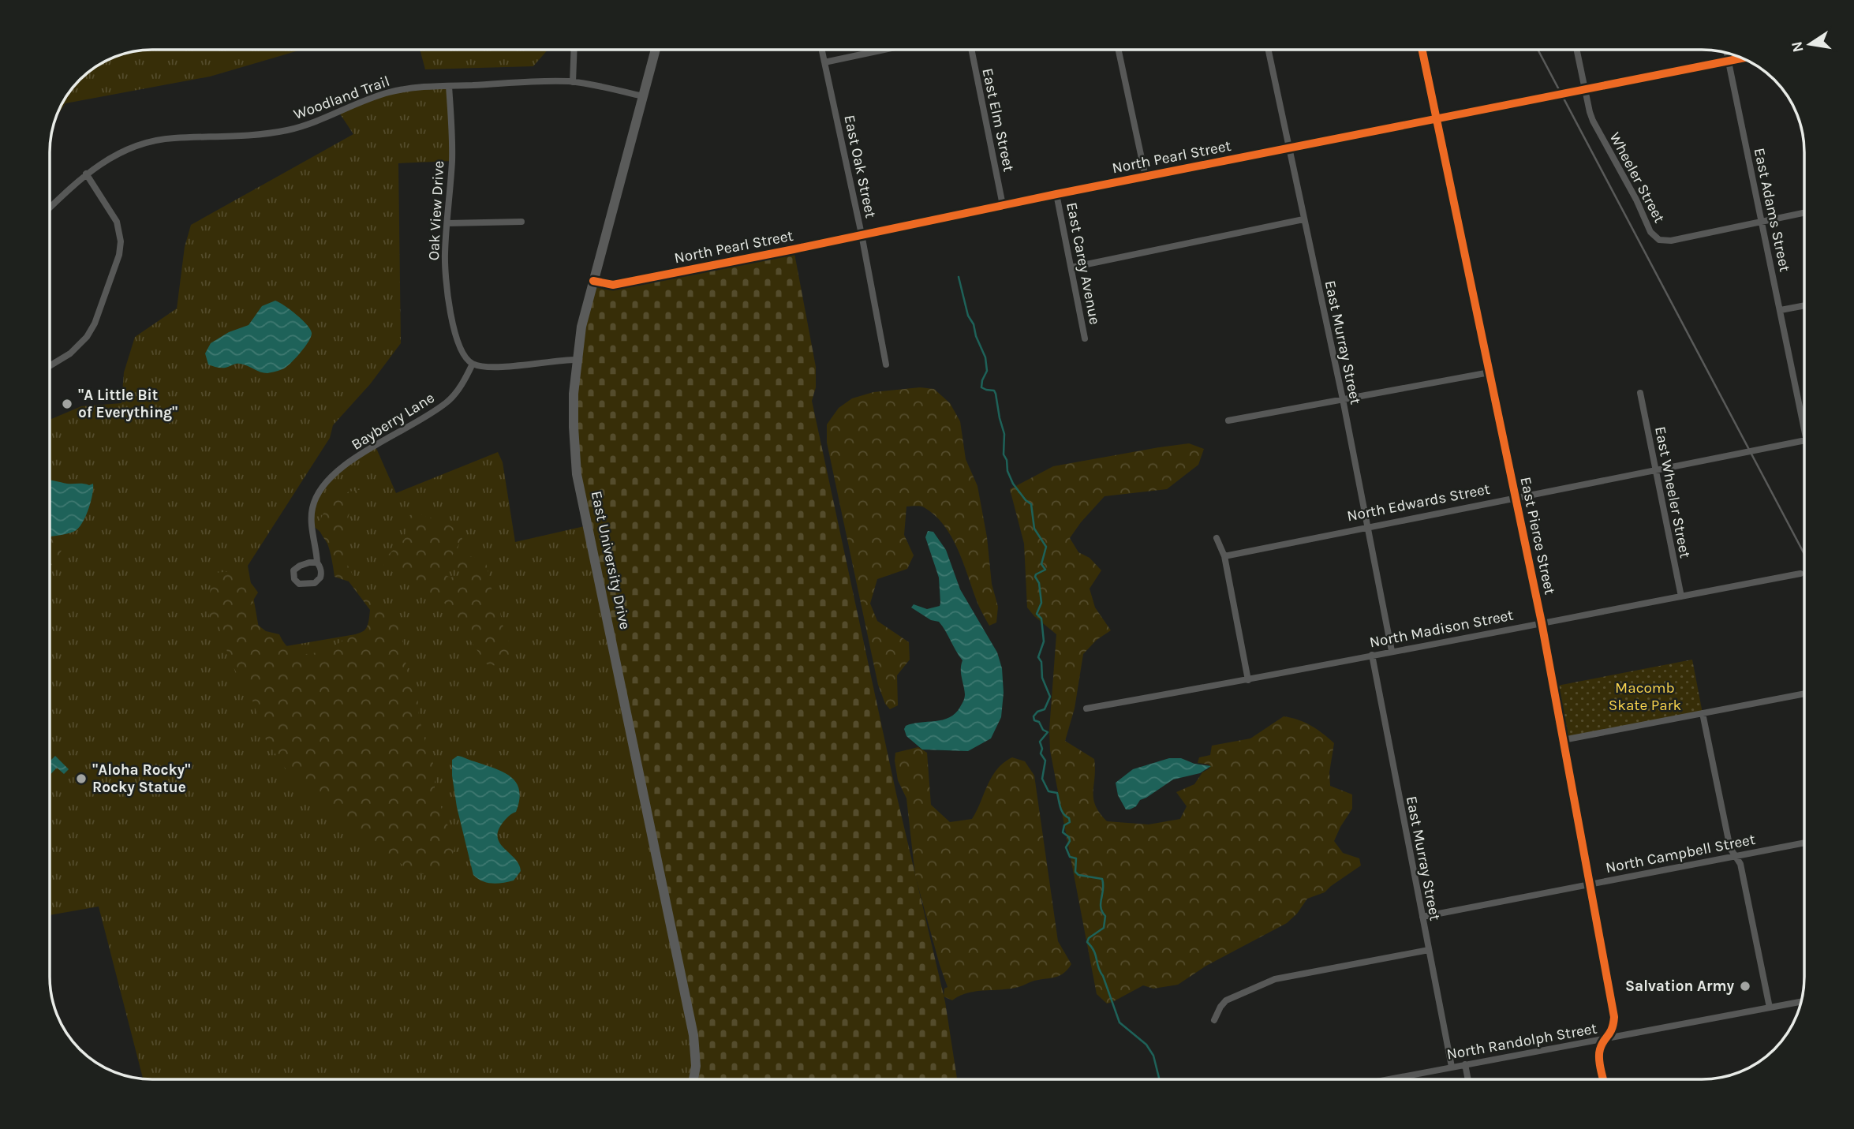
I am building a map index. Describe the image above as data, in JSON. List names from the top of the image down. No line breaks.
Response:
{"streets":{"main road":["East University Drive"],"street":["Woodland Trail","East Elm Street","North Pearl Street","East Oak Street","Wheeler Street","East Adams Street","Oak View Drive","East Carey Avenue","East Murray Street","Bayberry Lane","East Wheeler Street","North Edwards Street","East Pierce Street","North Madison Street","North Campbell Street","North Randolph Street"]},"crossings":[["Woodland Trail","Oak View Drive"],["Woodland Trail","East University Drive"],["East Elm Street","North Pearl Street"],["North Pearl Street","East Oak Street"],["North Pearl Street","Wheeler Street"],["North Pearl Street","East Adams Street"],["North Pearl Street","East Carey Avenue"],["North Pearl Street","East Murray Street"],["North Pearl Street","East Pierce Street"],["North Pearl Street","East University Drive"],["Wheeler Street","East Adams Street"],["Oak View Drive","Bayberry Lane"],["East Murray Street","North Edwards Street"],["East Murray Street","North Madison Street"],["East Murray Street","North Campbell Street"],["East Murray Street","North Randolph Street"],["East Wheeler Street","North Edwards Street"],["East Wheeler Street","North Madison Street"],["North Edwards Street","East Pierce Street"],["East Pierce Street","North Madison Street"],["East Pierce Street","North Campbell Street"],["East Pierce Street","North Randolph Street"]],"parks":["Macomb Skate Park"],"places":["\"A Little Bit of Everything\"","\"Aloha Rocky\" Rocky Statue","Salvation Army"],"north":"left"}
